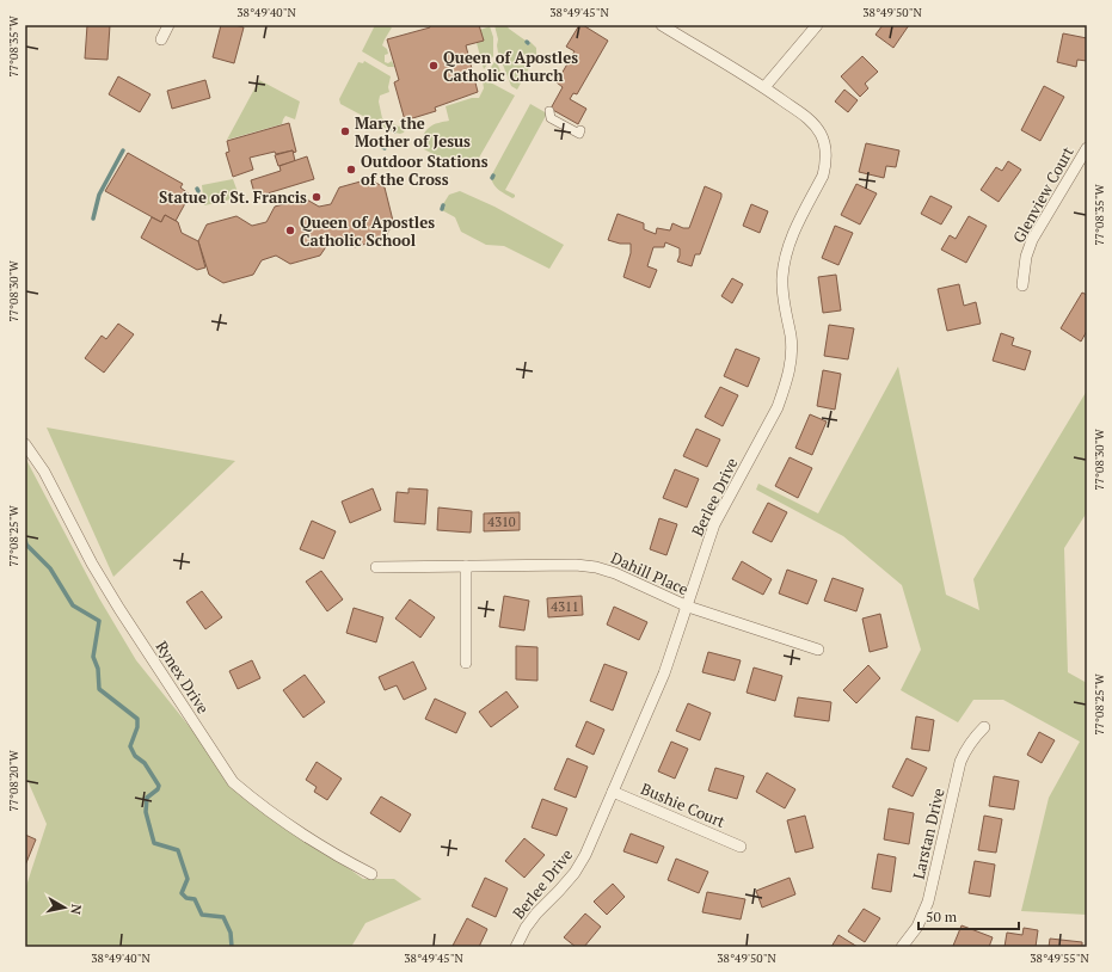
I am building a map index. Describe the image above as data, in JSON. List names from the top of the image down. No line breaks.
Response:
{"streets":{"street":["Glenview Court","Berlee Drive","Dahill Place","Rynex Drive","Bushie Court","Larstan Drive"]},"crossings":[["Berlee Drive","Dahill Place"],["Berlee Drive","Bushie Court"]],"places":["Queen of Apostles Catholic Church","Mary, the Mother of Jesus","Outdoor Stations of the Cross","Statue of St. Francis","Queen of Apostles Catholic School"],"house_numbers":["4310","4311"],"scale_bar":"50 m","north":"right","coordinates":["38°49'40\"N","38°49'45\"N","38°49'50\"N","77°08'35\"W","77°08'30\"W","77°08'25\"W","77°08'20\"W","38°49'55\"N"]}
